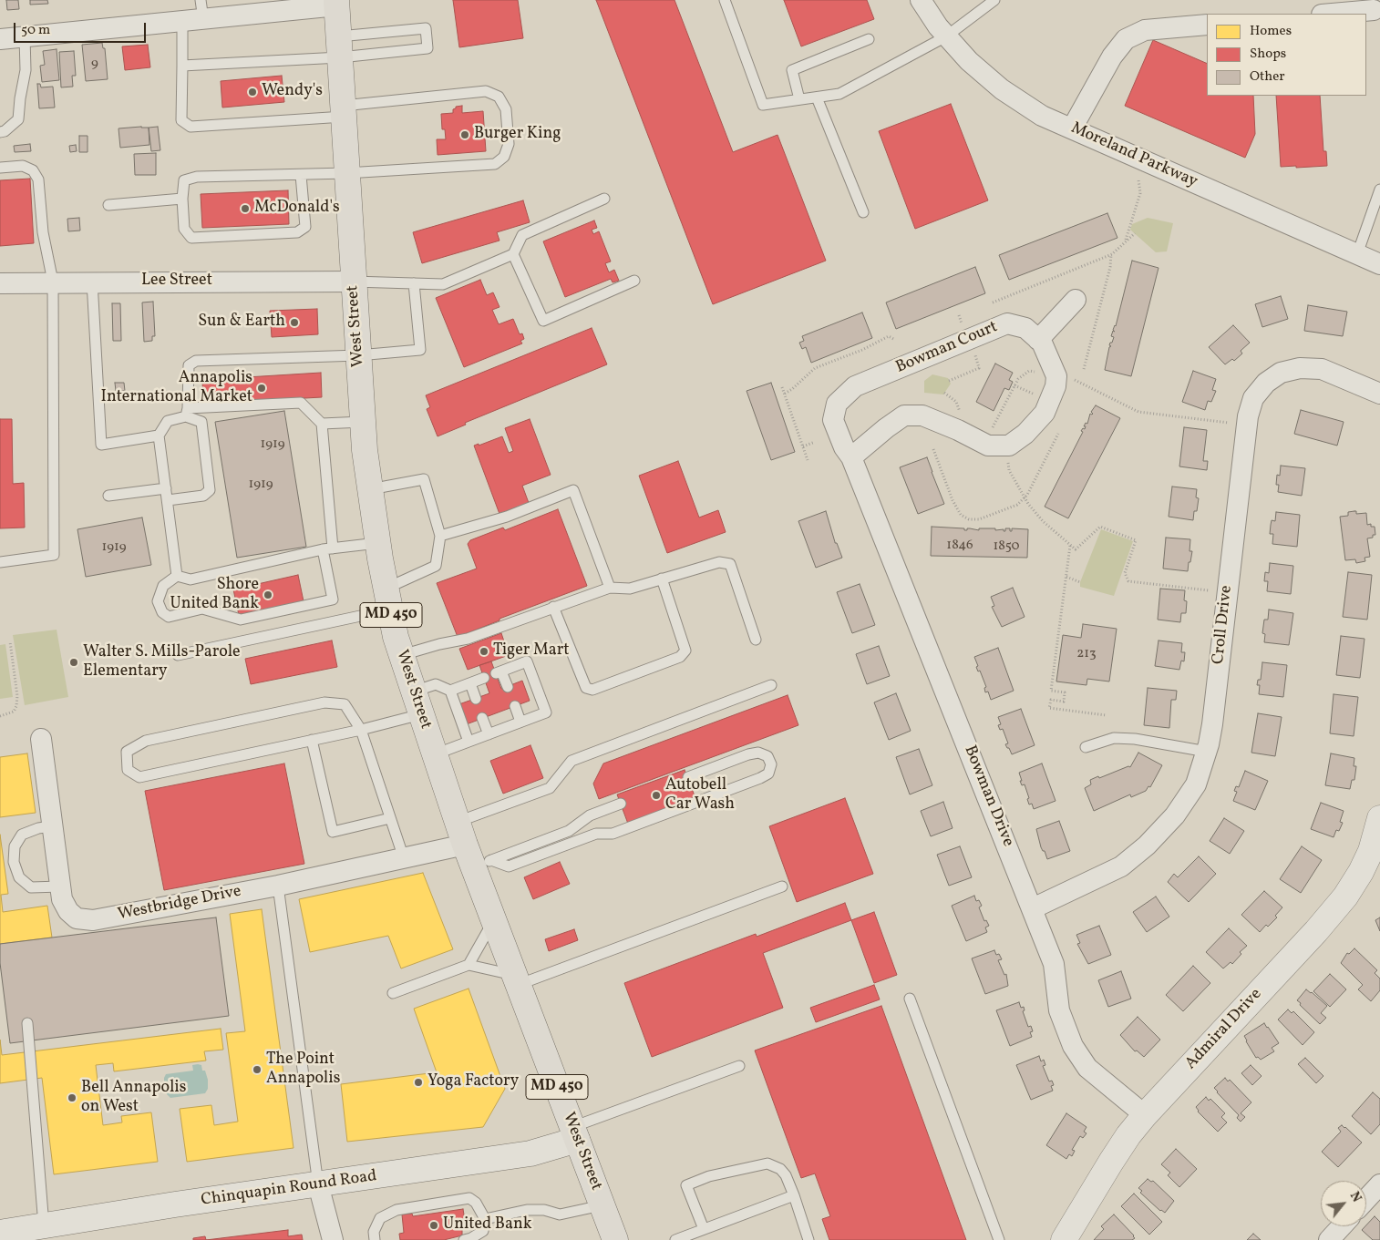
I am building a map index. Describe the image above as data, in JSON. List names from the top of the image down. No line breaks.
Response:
{"streets":{"main road":["West Street","MD 450","Admiral Drive","Chinquapin Round Road"],"street":["Moreland Parkway","Lee Street","Bowman Court","Croll Drive","Bowman Drive","Westbridge Drive"]},"crossings":[["Lee Street","West Street"],["West Street","Westbridge Drive"],["West Street","Chinquapin Round Road"],["Bowman Court","Bowman Drive"],["Croll Drive","Bowman Drive"],["Bowman Drive","Admiral Drive"]],"places":["Wendy's","Burger King","McDonald's","Sun & Earth","Annapolis International Market","Shore United Bank","Tiger Mart","Walter S. Mills-Parole Elementary","Autobell Car Wash","The Point Annapolis","Yoga Factory","Bell Annapolis on West","United Bank"],"house_numbers":["9","1919","1919","1846","1850","1919","213"],"legend":["Homes","Shops","Other"],"scale_bar":"50 m","north":"top right"}
